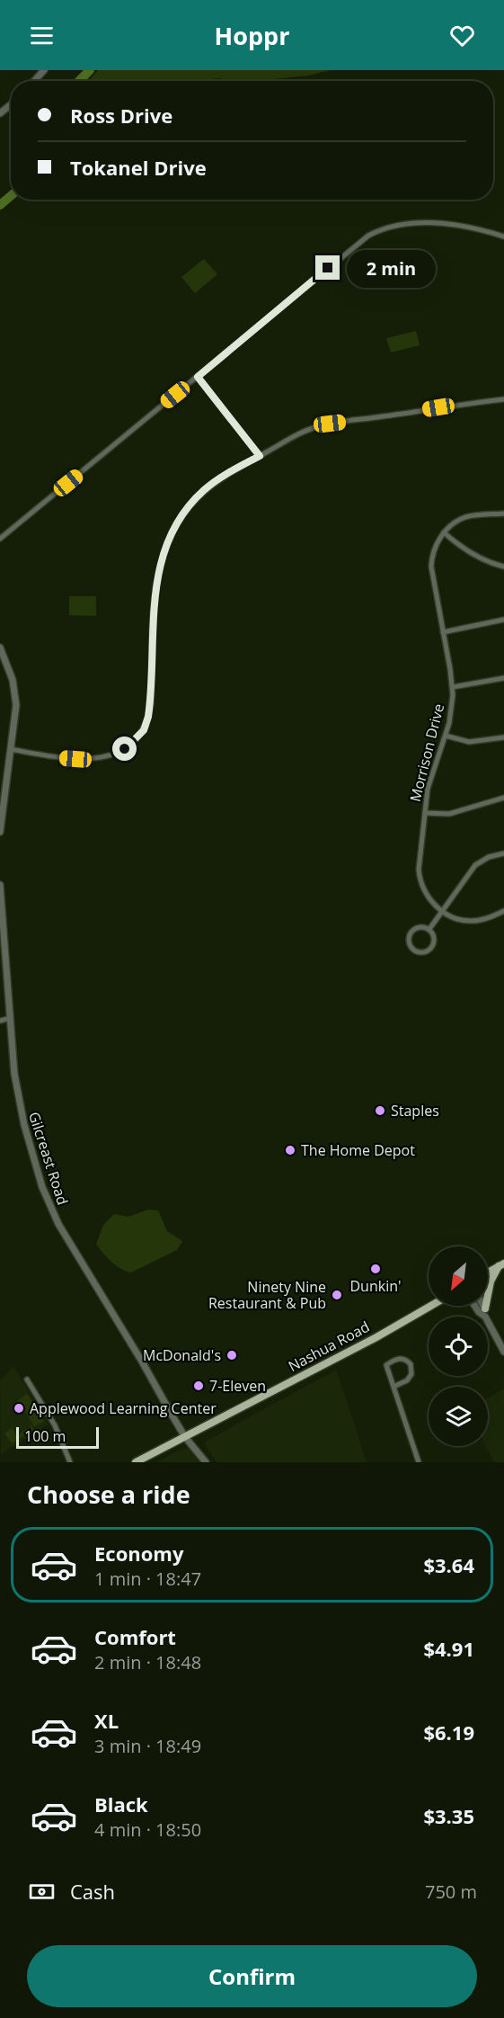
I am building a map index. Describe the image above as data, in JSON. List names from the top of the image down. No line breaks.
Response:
{"streets":{"main road":["Nashua Road"],"street":["Morrison Drive","Gilcreast Road"]},"crossings":[["Gilcreast Road","Nashua Road"]],"places":["Staples","The Home Depot","Dunkin'","Ninety Nine Restaurant & Pub","McDonald's","7-Eleven","Applewood Learning Center"],"scale_bar":"100 m","north":"bottom left","page":{"header":"Hoppr","banner":["Ross Drive","Tokanel Drive"],"bubble":"2 min","scale":"100 m","heading":"Choose a ride","list":[{"name":"Economy","note":"1 min · 18:47","value":"$3.64"},{"name":"Comfort","note":"2 min · 18:48","value":"$4.91"},{"name":"XL","note":"3 min · 18:49","value":"$6.19"},{"name":"Black","note":"4 min · 18:50","value":"$3.35"}],"pay":["Cash","750 m"],"buttons":"Confirm"}}
